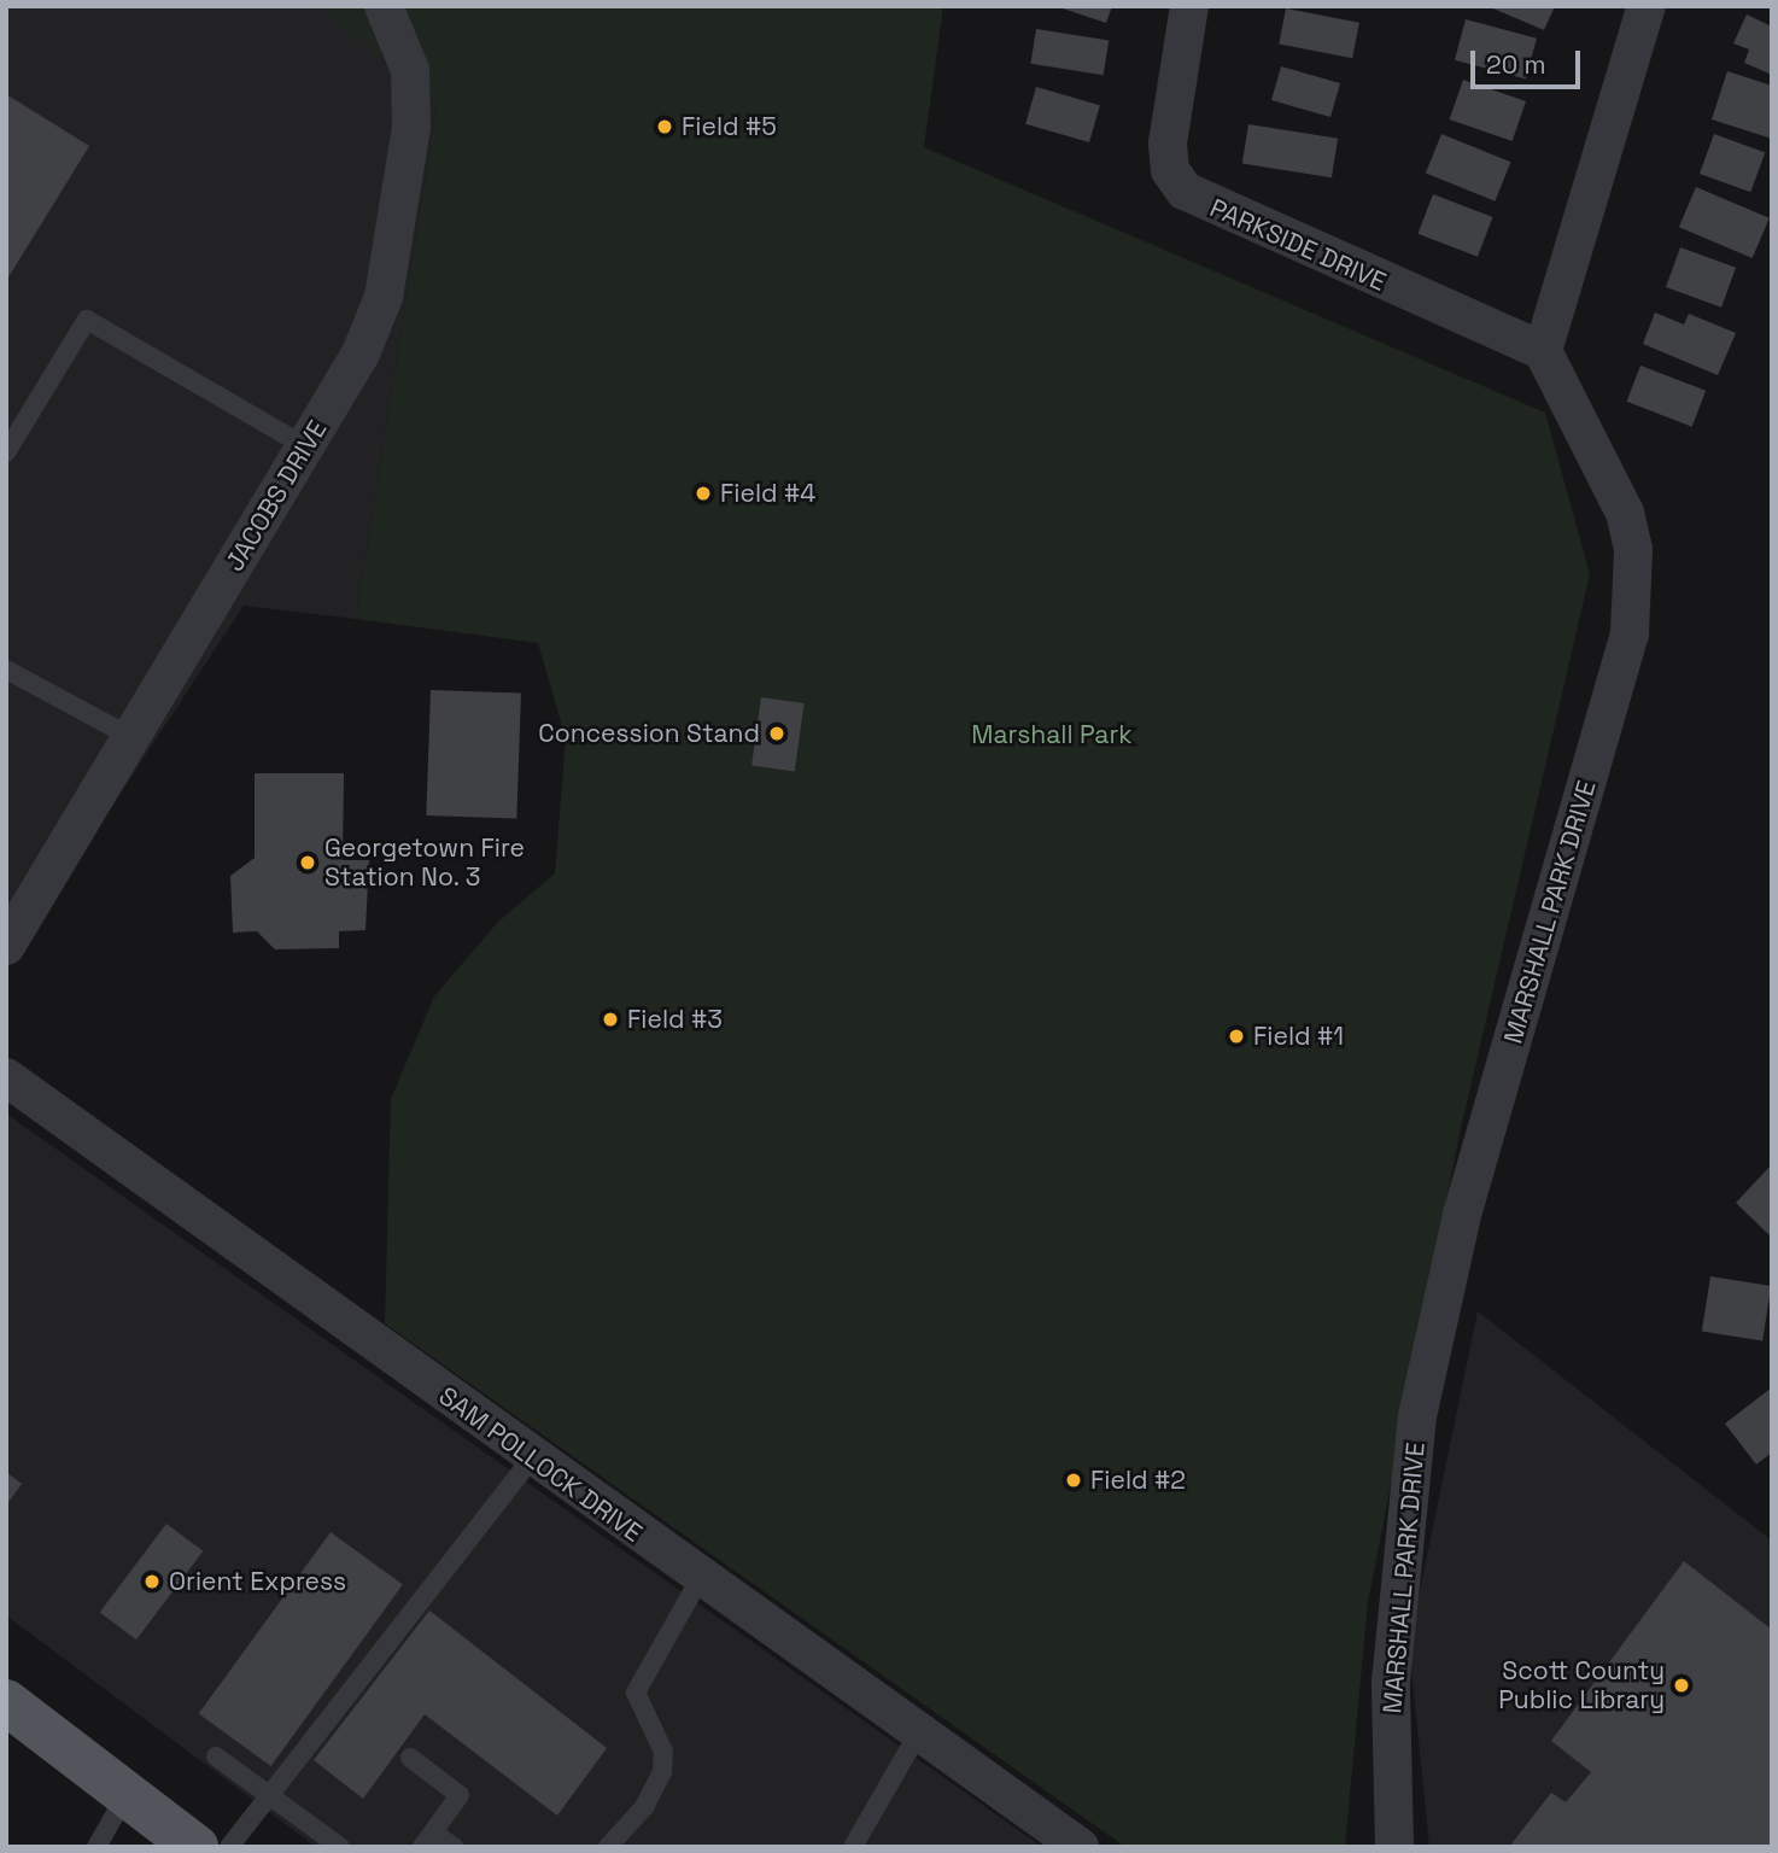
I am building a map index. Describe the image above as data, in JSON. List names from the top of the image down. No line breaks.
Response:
{"streets":{"street":["PARKSIDE DRIVE","JACOBS DRIVE","MARSHALL PARK DRIVE","SAM POLLOCK DRIVE"]},"crossings":[["PARKSIDE DRIVE","MARSHALL PARK DRIVE"]],"parks":["Marshall Park"],"places":["Field #5","Field #4","Concession Stand","Georgetown Fire Station No. 3","Field #3","Field #1","Field #2","Orient Express","Scott County Public Library"],"scale_bar":"20 m"}
